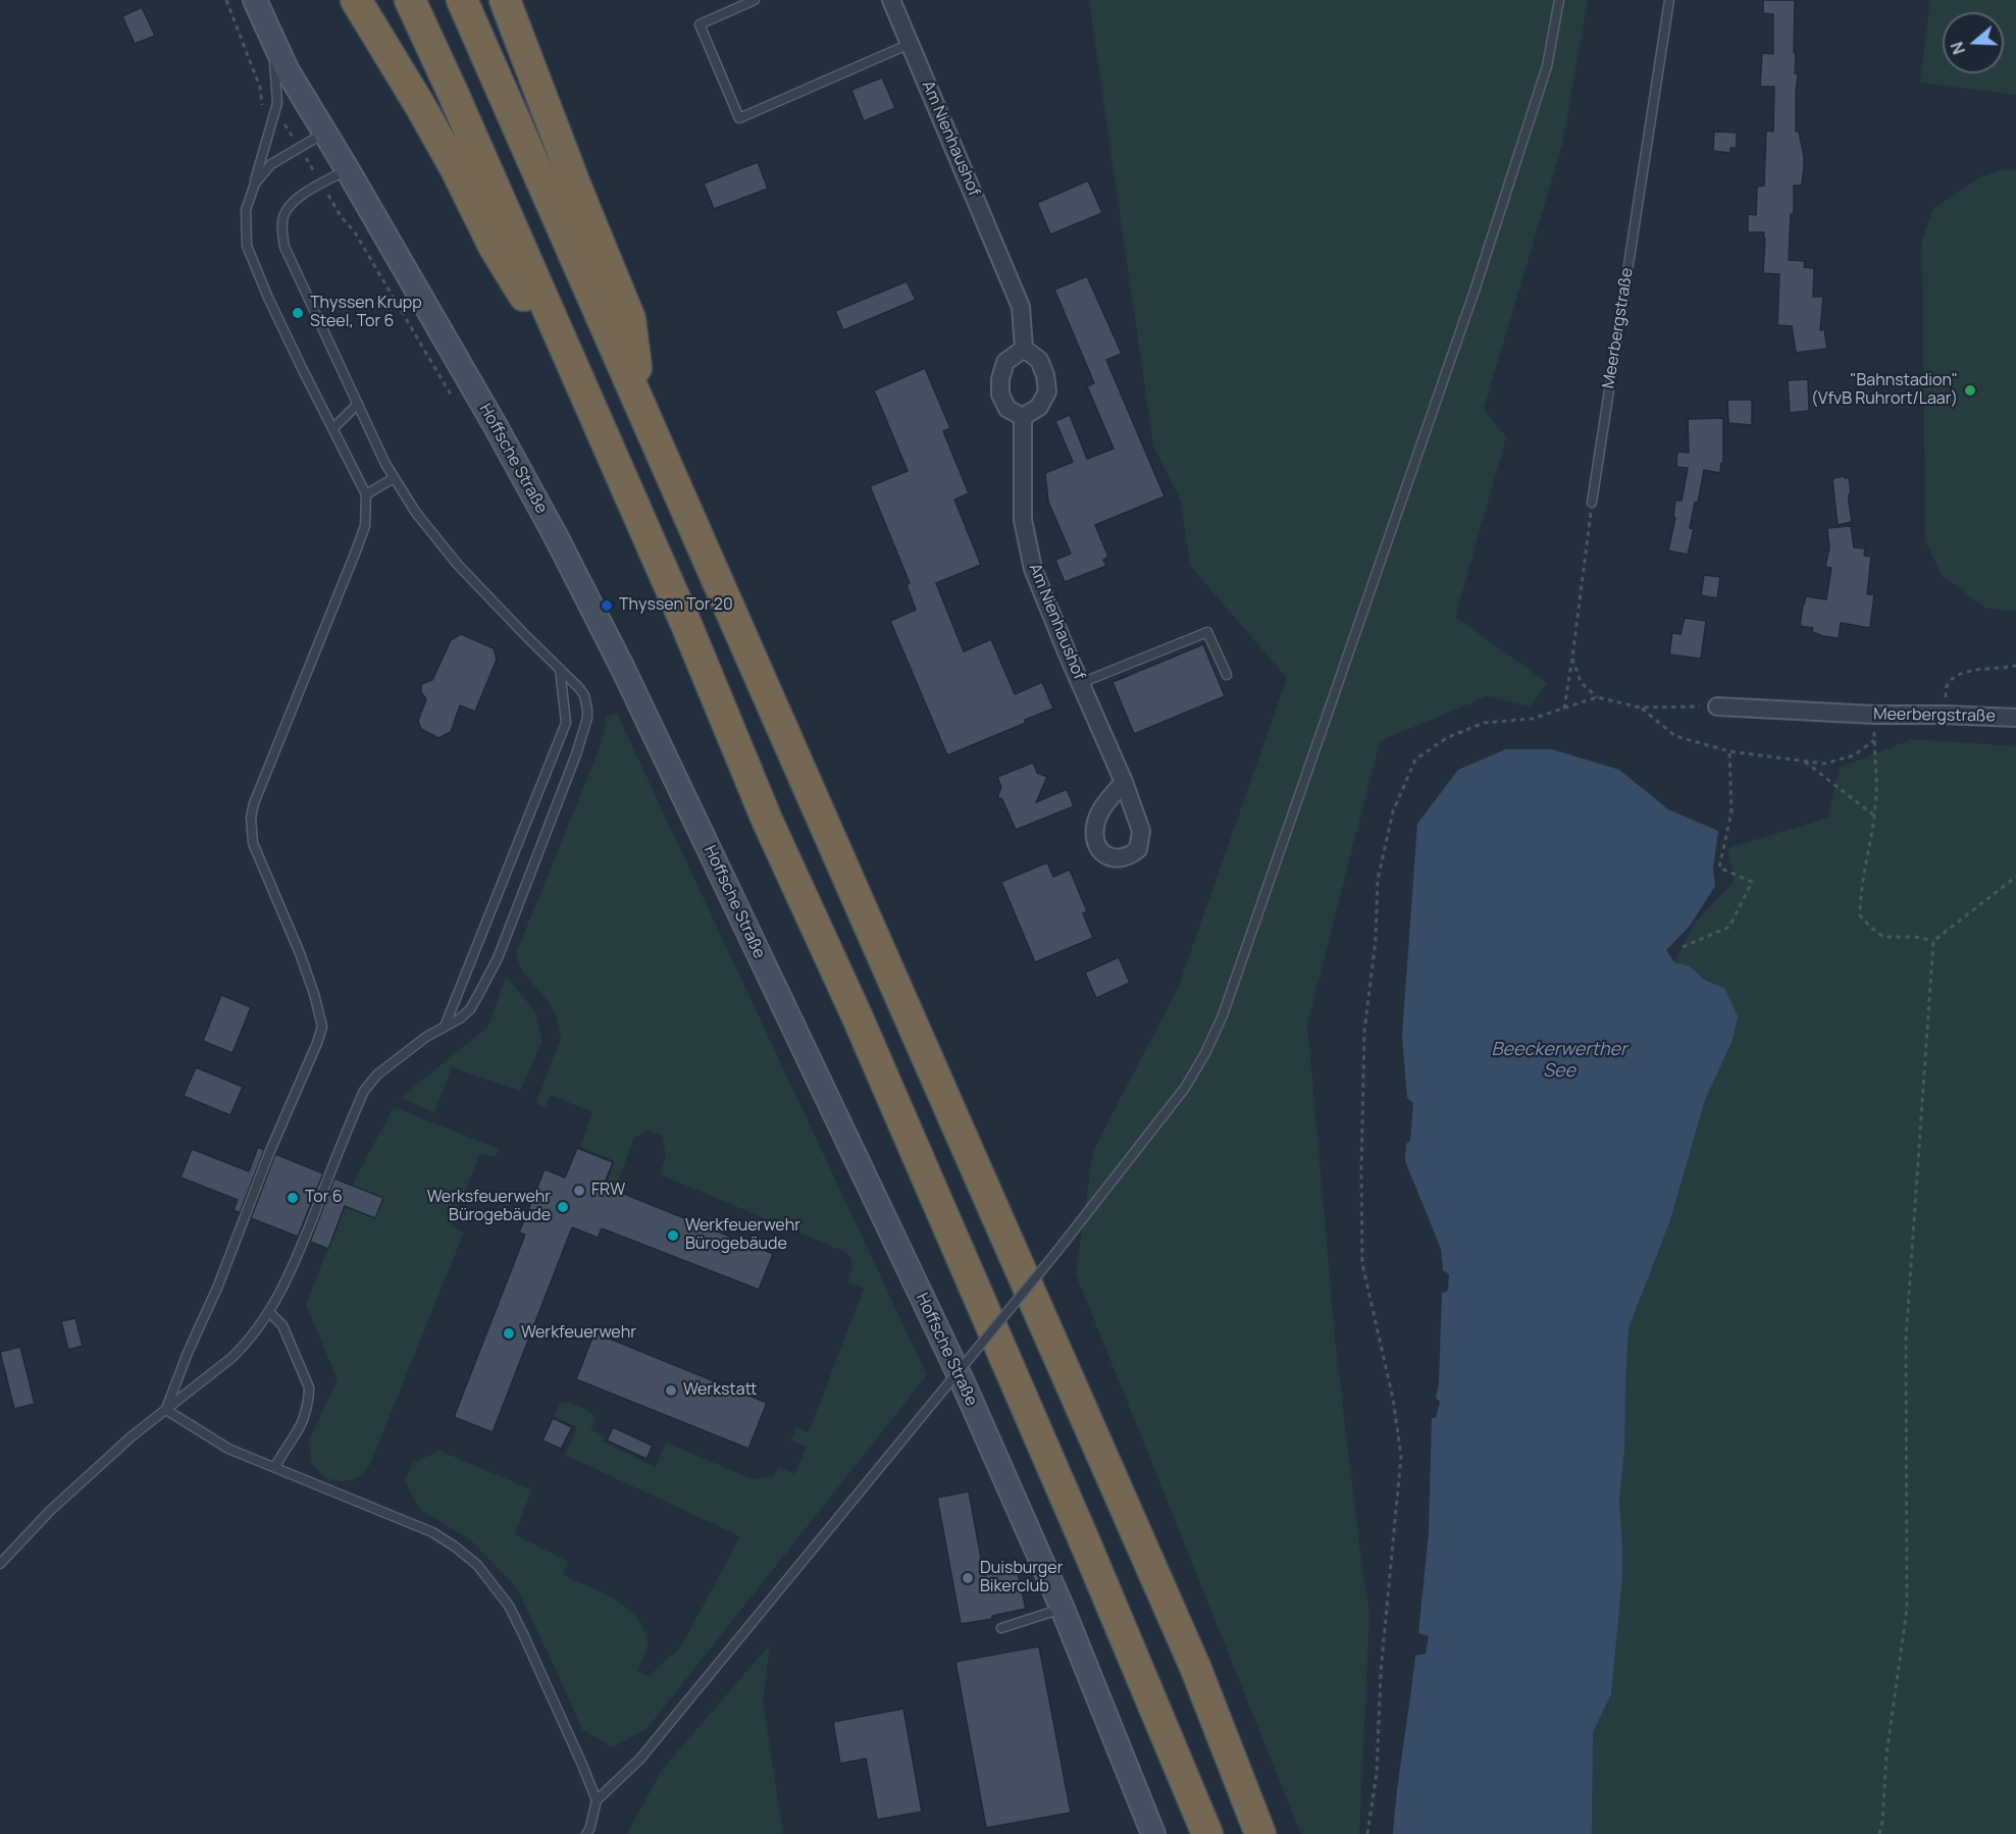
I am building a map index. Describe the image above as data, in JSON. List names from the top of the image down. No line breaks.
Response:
{"streets":{"street":["Am Nienhaushof","Meerbergstraße","Hoffsche Straße"]},"water":["Beeckerwerther See"],"places":["Thyssen Krupp Steel, Tor 6","\"Bahnstadion\" (VfvB Ruhrort/Laar)","Thyssen Tor 20","FRW","Tor 6","Werksfeuerwehr Bürogebäude","Werkfeuerwehr Bürogebäude","Werkfeuerwehr","Werkstatt","Duisburger Bikerclub"],"north":"left"}
